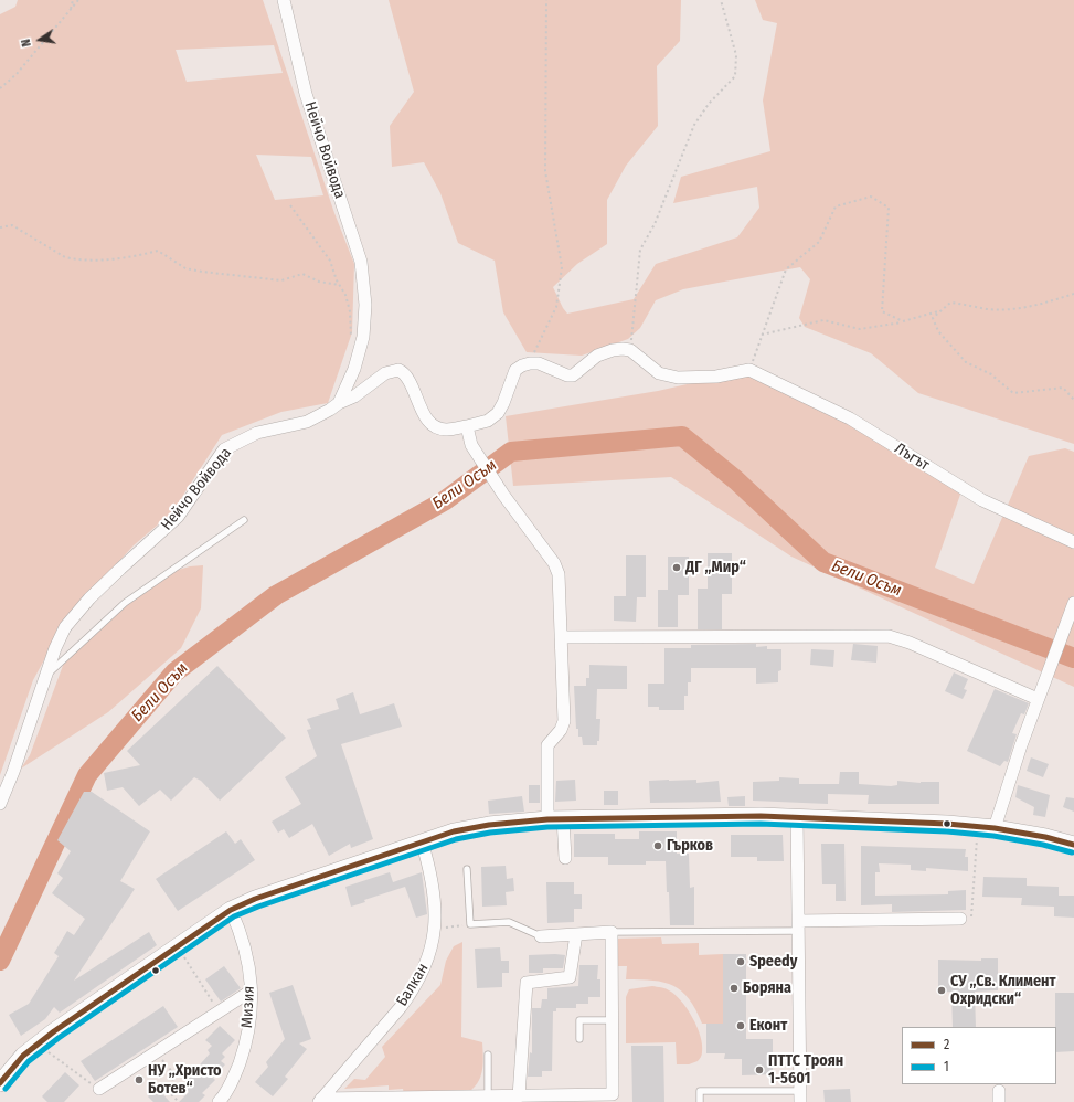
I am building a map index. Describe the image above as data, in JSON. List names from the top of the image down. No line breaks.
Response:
{"streets":{"street":["Нейчо Войвода","Лъгът","Балкан","Мизия"]},"water":["Бели Осъм"],"places":["ДГ „Мир“","Гърков","Speedy","Боряна","СУ „Св. Климент Охридски“","Еконт","ПТТС Троян 1-5601","НУ „Христо Ботев“"],"lines":["transit line 2","transit line 1"],"legend":["2","1"],"north":"left"}
